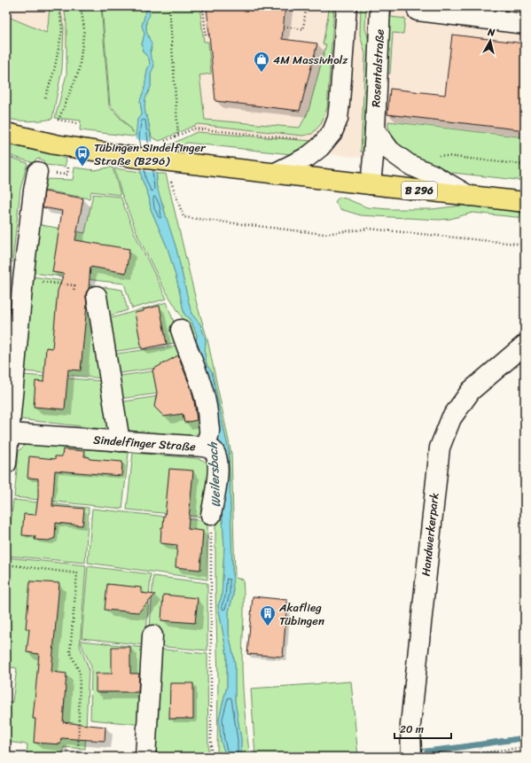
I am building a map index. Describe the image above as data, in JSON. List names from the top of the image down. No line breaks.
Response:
{"streets":{"main road":["B 296"],"street":["Rosentalstraße","Sindelfinger Straße","Handwerkerpark"]},"crossings":[["Rosentalstraße","B 296"]],"water":["Weilersbach"],"places":{"shop":["4M Massivholz"],"bus stop":["Tübingen Sindelfinger Straße (B296)"],"building":["Akaflieg Tübingen"]},"scale_bar":"20 m","north":"top"}
